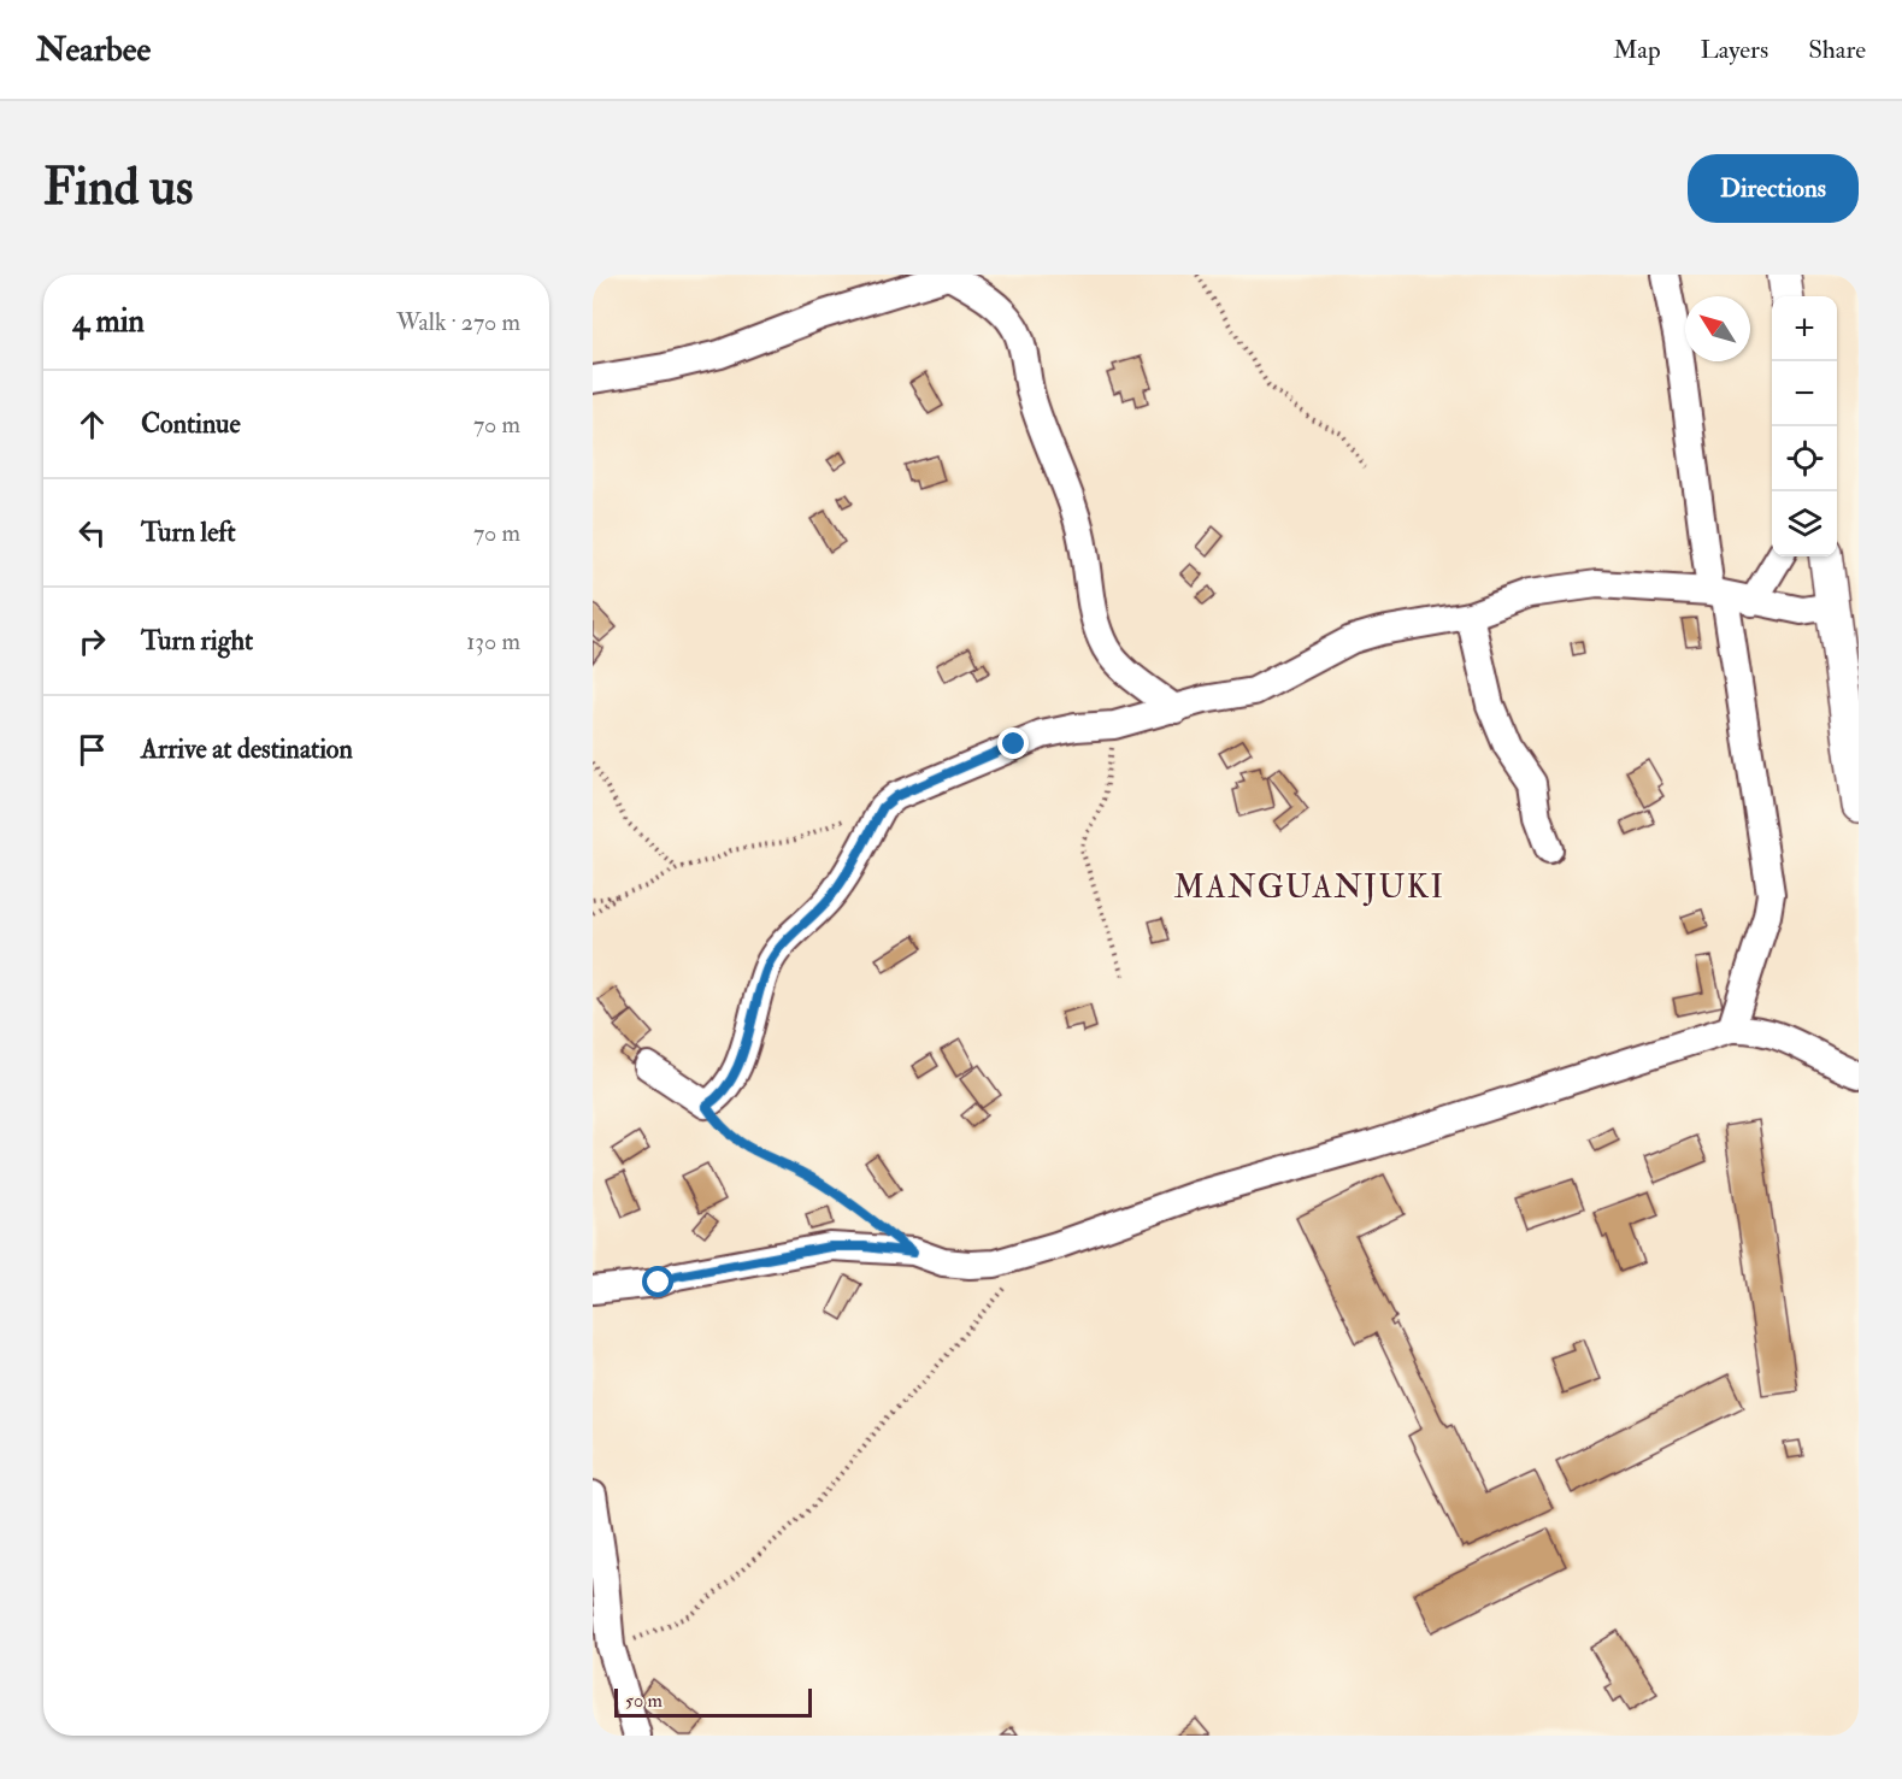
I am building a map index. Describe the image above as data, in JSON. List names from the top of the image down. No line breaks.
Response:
{"districts":["MANGUANJUKI"],"scale_bar":"50 m","north":"top left","page":{"header":"Nearbee","nav":["Map","Layers","Share"],"buttons":"Directions","title":"Find us","heading":["4 min","Walk · 270 m"],"map_buttons":["+","−"],"list":[["Continue","70 m"],["Turn left","70 m"],["Turn right","130 m"],"Arrive at destination"],"scale":"50 m"}}
